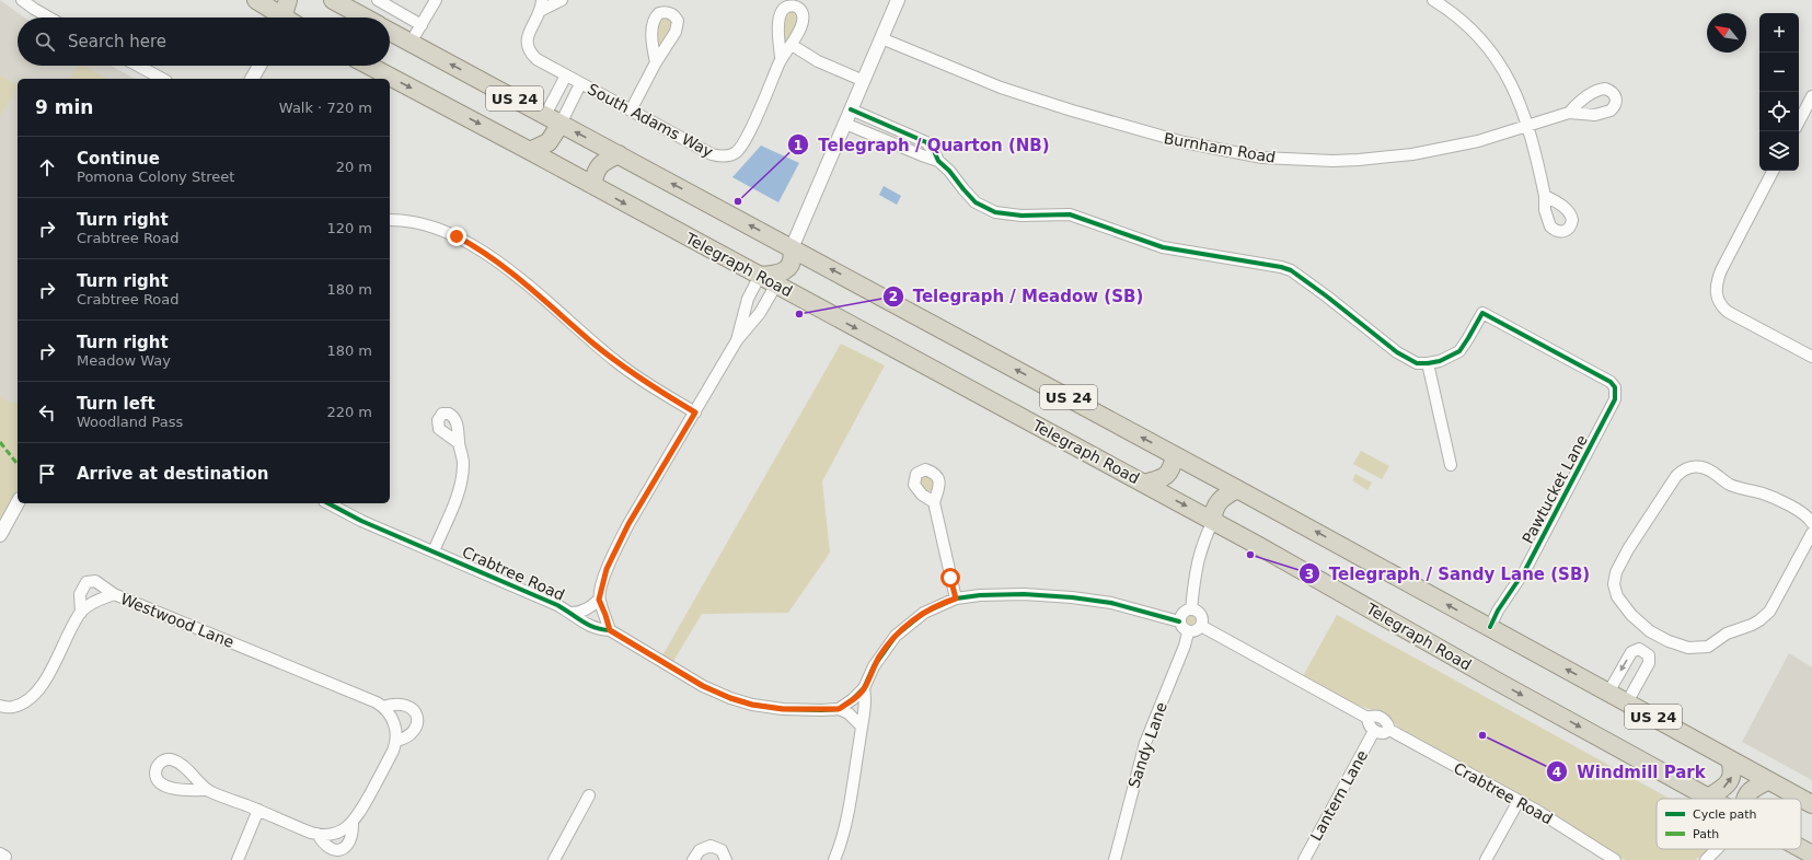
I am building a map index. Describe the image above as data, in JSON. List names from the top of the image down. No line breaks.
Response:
{"streets":{"highway":["US 24","Telegraph Road"],"street":["South Adams Way","Burnham Road","Pawtucket Lane","Crabtree Road","Westwood Lane","Sandy Lane","Lantern Lane"]},"crossings":[["US 24","Pawtucket Lane"],["Crabtree Road","Sandy Lane"]],"places":["Telegraph / Quarton (NB)","Telegraph / Meadow (SB)","Telegraph / Sandy Lane (SB)","Windmill Park"],"legend":["Cycle path","Path"],"north":"top left","page":{"map_buttons":["+","−"],"search":"Search here","heading":["9 min","Walk · 720 m"],"list":[["Continue","Pomona Colony Street","20 m"],["Turn right","Crabtree Road","120 m"],["Turn right","Crabtree Road","180 m"],["Turn right","Meadow Way","180 m"],["Turn left","Woodland Pass","220 m"],"Arrive at destination"]}}
